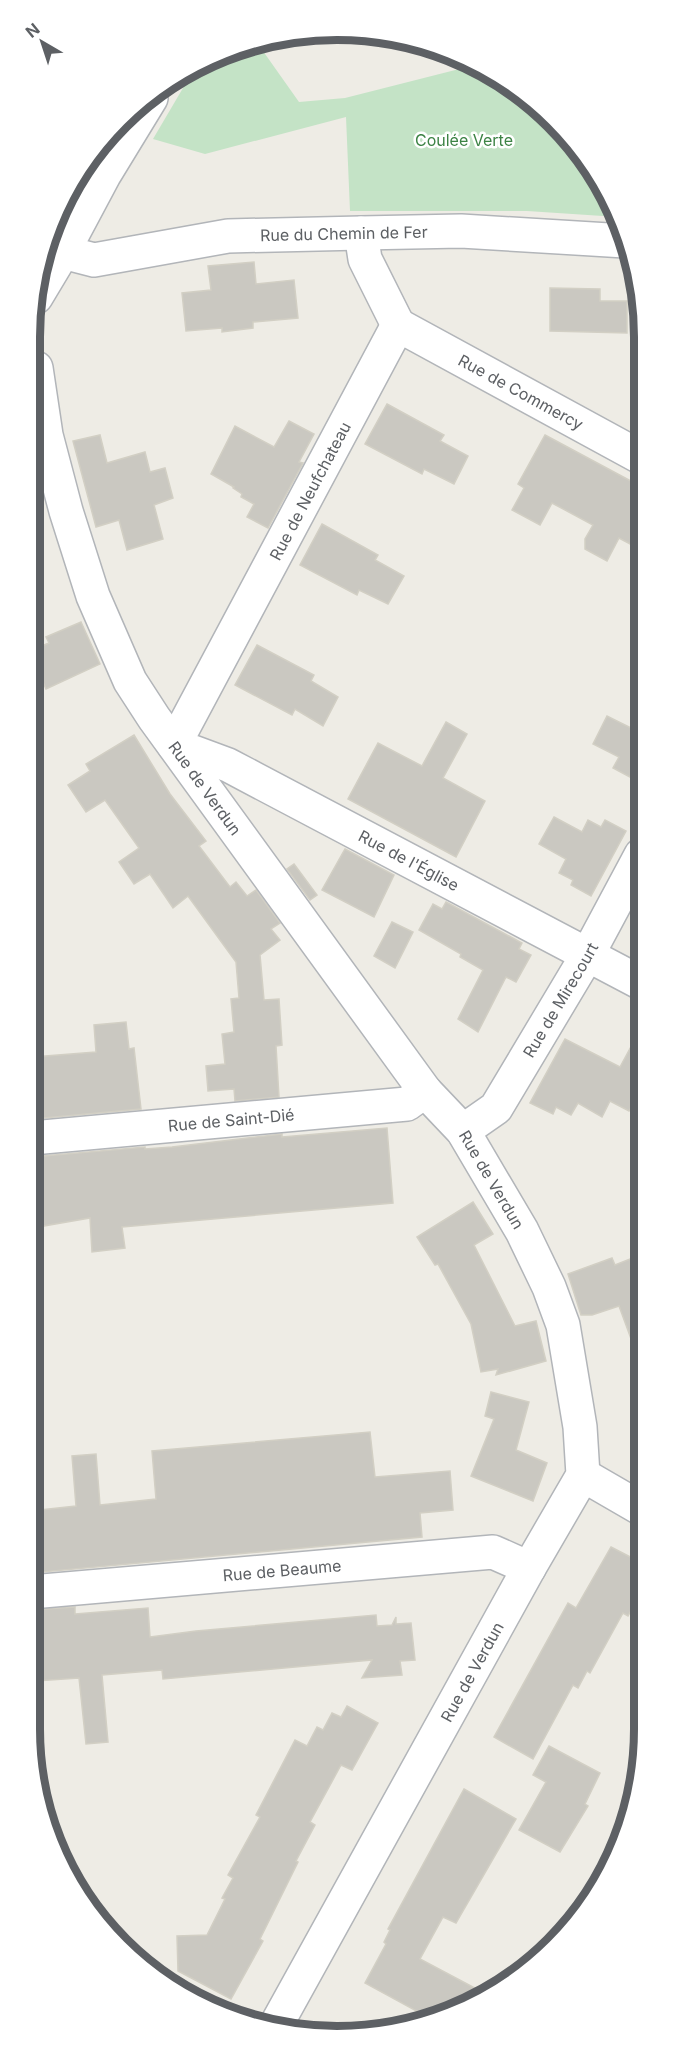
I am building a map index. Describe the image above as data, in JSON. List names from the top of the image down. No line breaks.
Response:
{"streets":{"street":["Rue du Chemin de Fer","Rue de Commercy","Rue de Neufchateau","Rue de Verdun","Rue de l'Église","Rue de Mirecourt","Rue de Saint-Dié","Rue de Beaume"]},"crossings":[["Rue de Commercy","Rue de Neufchateau"],["Rue de Neufchateau","Rue de Verdun"],["Rue de Neufchateau","Rue de l'Église"],["Rue de Verdun","Rue de l'Église"],["Rue de Verdun","Rue de Mirecourt"],["Rue de Verdun","Rue de Saint-Dié"],["Rue de Verdun","Rue de Beaume"],["Rue de l'Église","Rue de Mirecourt"]],"parks":["Coulée Verte"],"north":"top left"}
